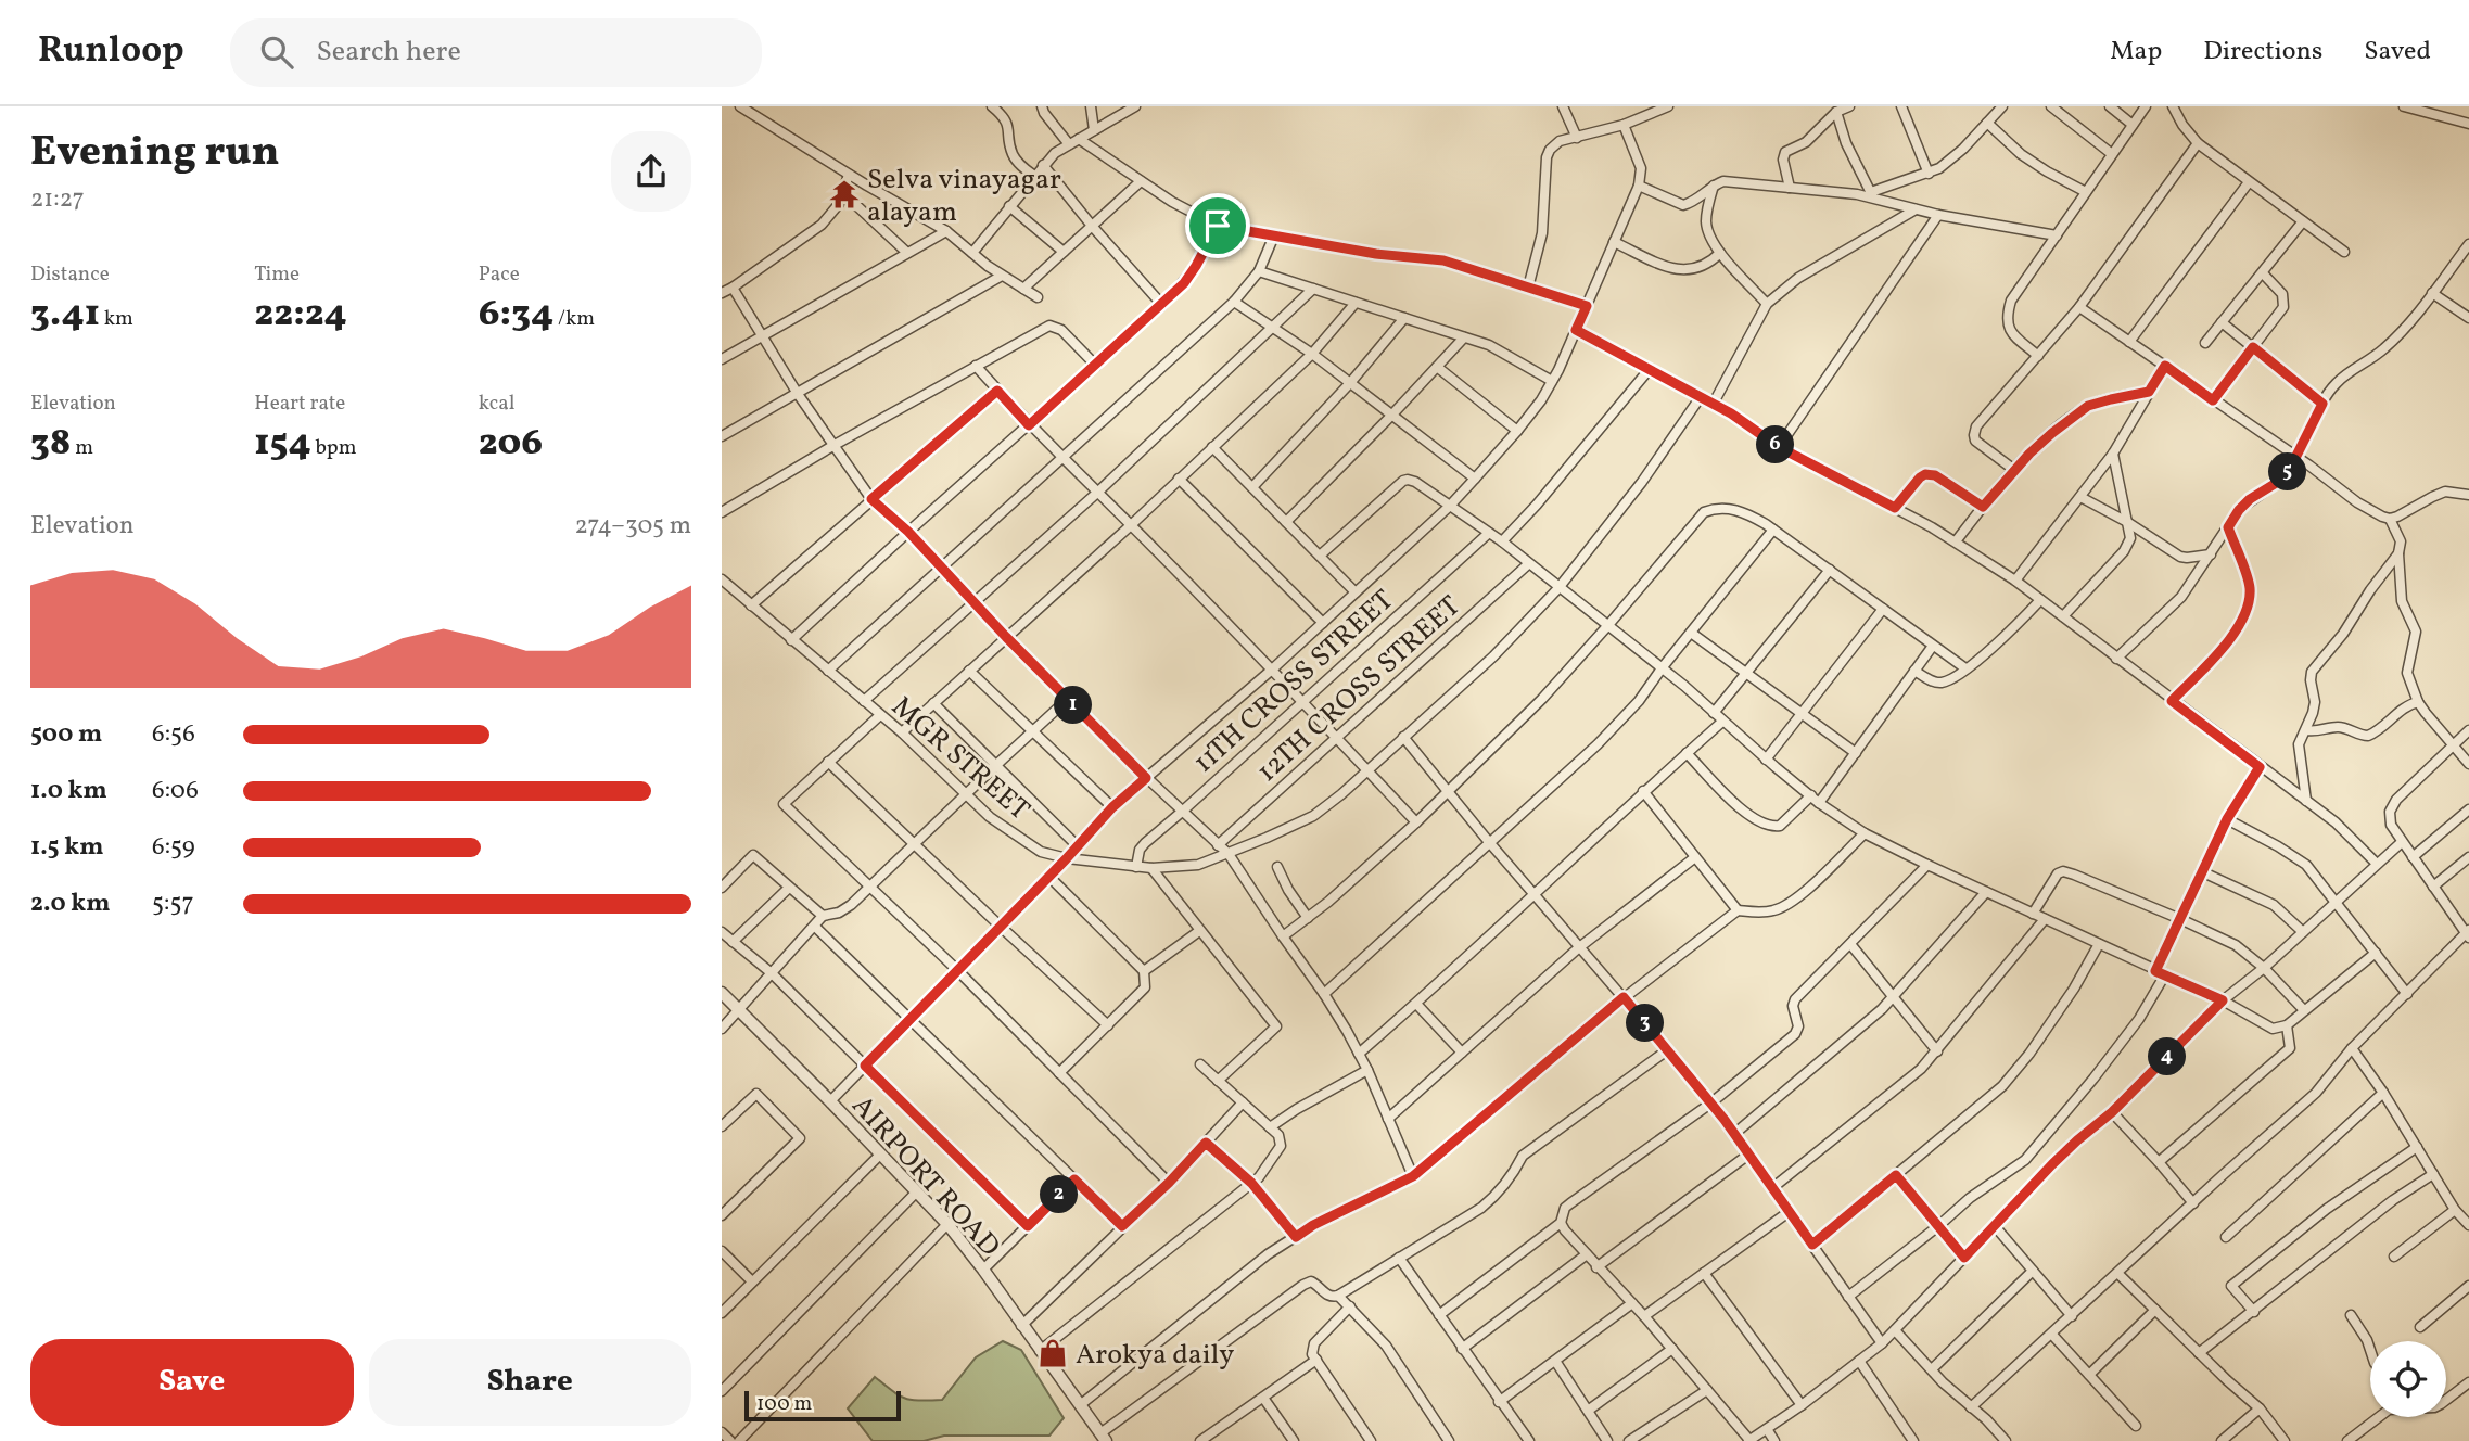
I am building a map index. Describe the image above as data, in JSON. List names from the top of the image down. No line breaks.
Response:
{"streets":{"street":["11TH CROSS STREET","12TH CROSS STREET","MGR STREET","AIRPORT ROAD"]},"crossings":[["11TH CROSS STREET","MGR STREET"]],"places":{"temple":["Selva vinayagar alayam"],"shop":["Arokya daily"]},"scale_bar":"100 m","page":{"header":"Runloop","search":"Search here","nav":["Map","Directions","Saved"],"heading":["Evening run","21:27"],"stats":[["Distance","3.41 km"],["Time","22:24"],["Pace","6:34 /km"],["Elevation","38 m"],["Heart rate","154 bpm"],["kcal","206"]],"pins":["6","5","1","3","4","2"],"chart":["Elevation","274–305 m"],"list":[{"name":"500 m","note":"6:56"},{"name":"1.0 km","note":"6:06"},{"name":"1.5 km","note":"6:59"},{"name":"2.0 km","note":"5:57"}],"buttons":["Save","Share"],"scale":"100 m"}}
